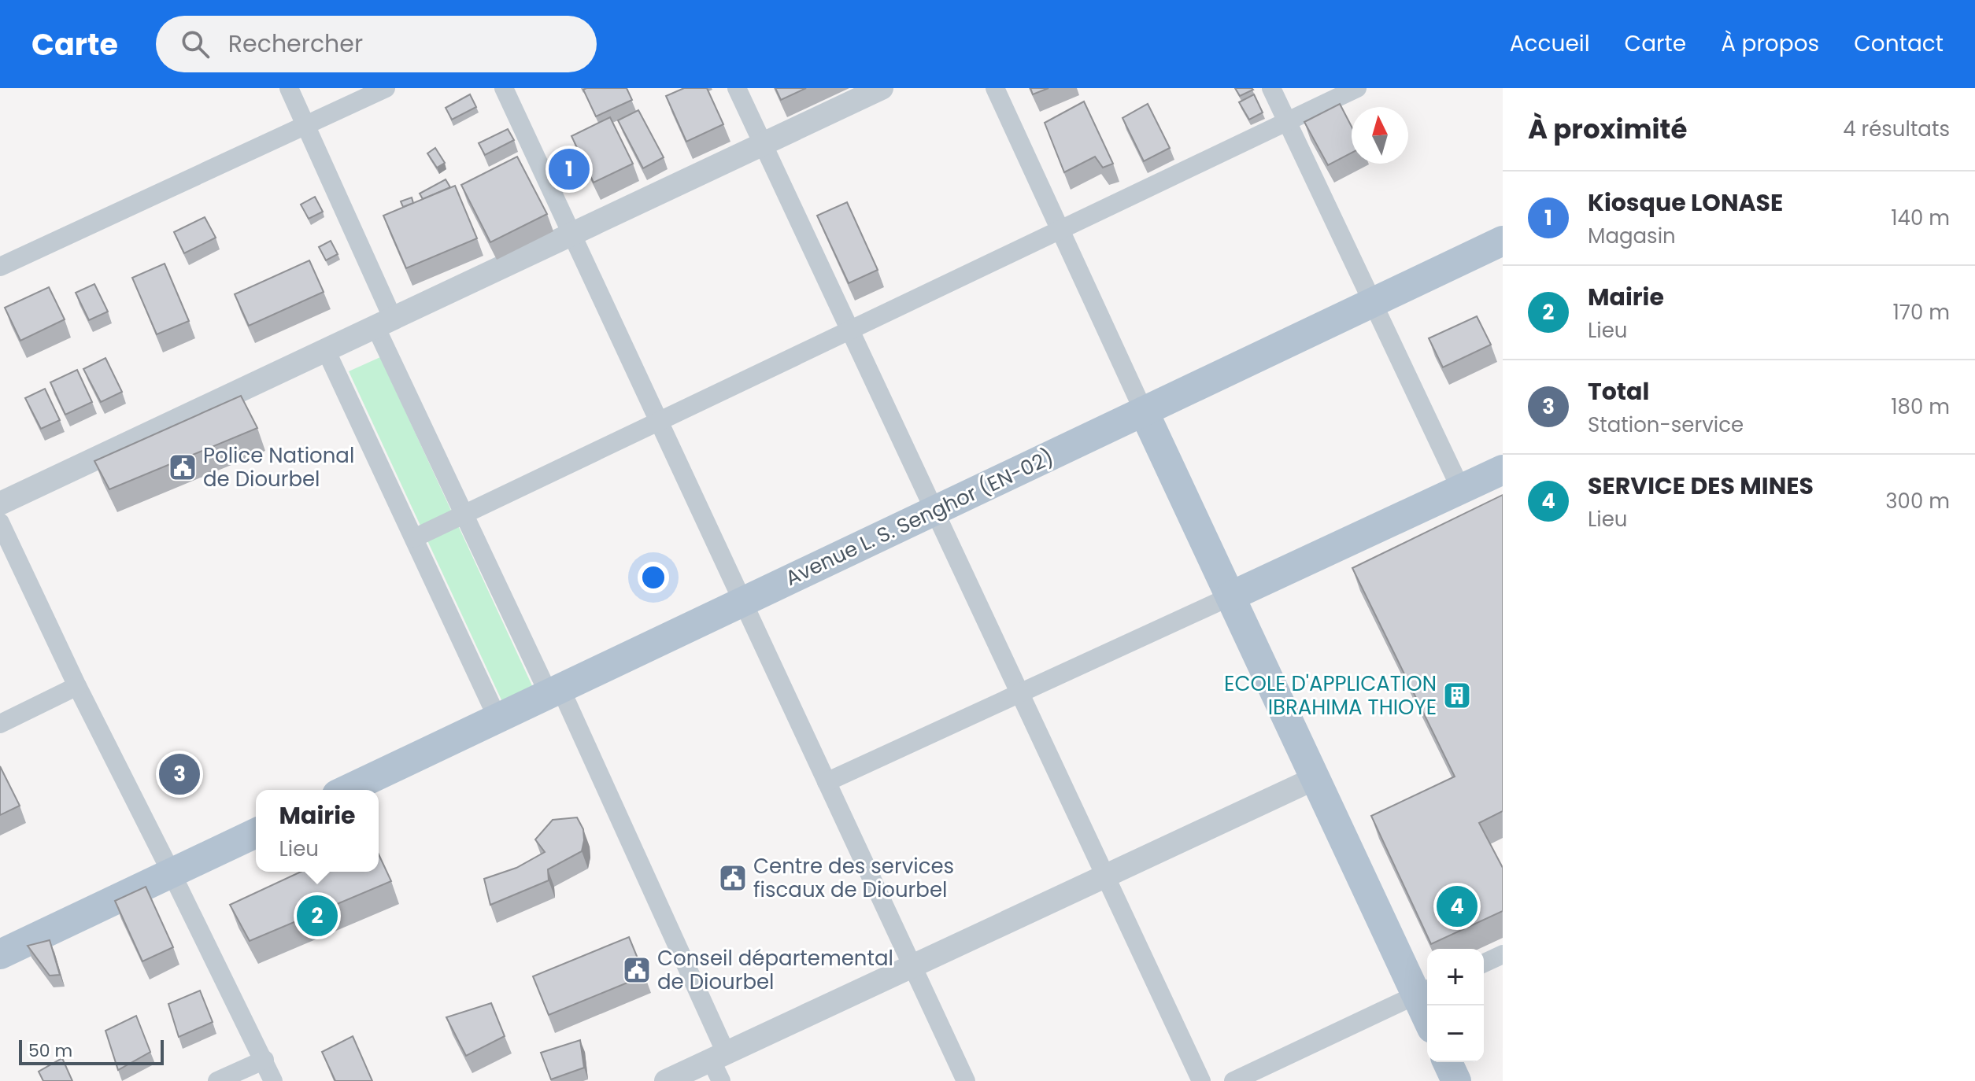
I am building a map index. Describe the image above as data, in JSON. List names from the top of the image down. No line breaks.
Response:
{"streets":{"main road":["Avenue L. S. Senghor (EN-02)"]},"places":{"public building":["Police National de Diourbel","Centre des services fiscaux de Diourbel","Conseil départemental de Diourbel"],"building":["ECOLE D'APPLICATION IBRAHIMA THIOYE"]},"scale_bar":"50 m","north":"top","page":{"header":"Carte","search":"Rechercher","nav":["Accueil","Carte","À propos","Contact"],"heading":["À proximité","4 résultats"],"pins":["1","3","4","2"],"list":[{"mark":"1","name":"Kiosque LONASE","note":"Magasin","value":"140 m"},{"mark":"2","name":"Mairie","note":"Lieu","value":"170 m"},{"mark":"3","name":"Total","note":"Station-service","value":"180 m"},{"mark":"4","name":"SERVICE DES MINES","note":"Lieu","value":"300 m"}],"popup":["Mairie","Lieu"],"map_buttons":["+","−"],"scale":"50 m"}}
